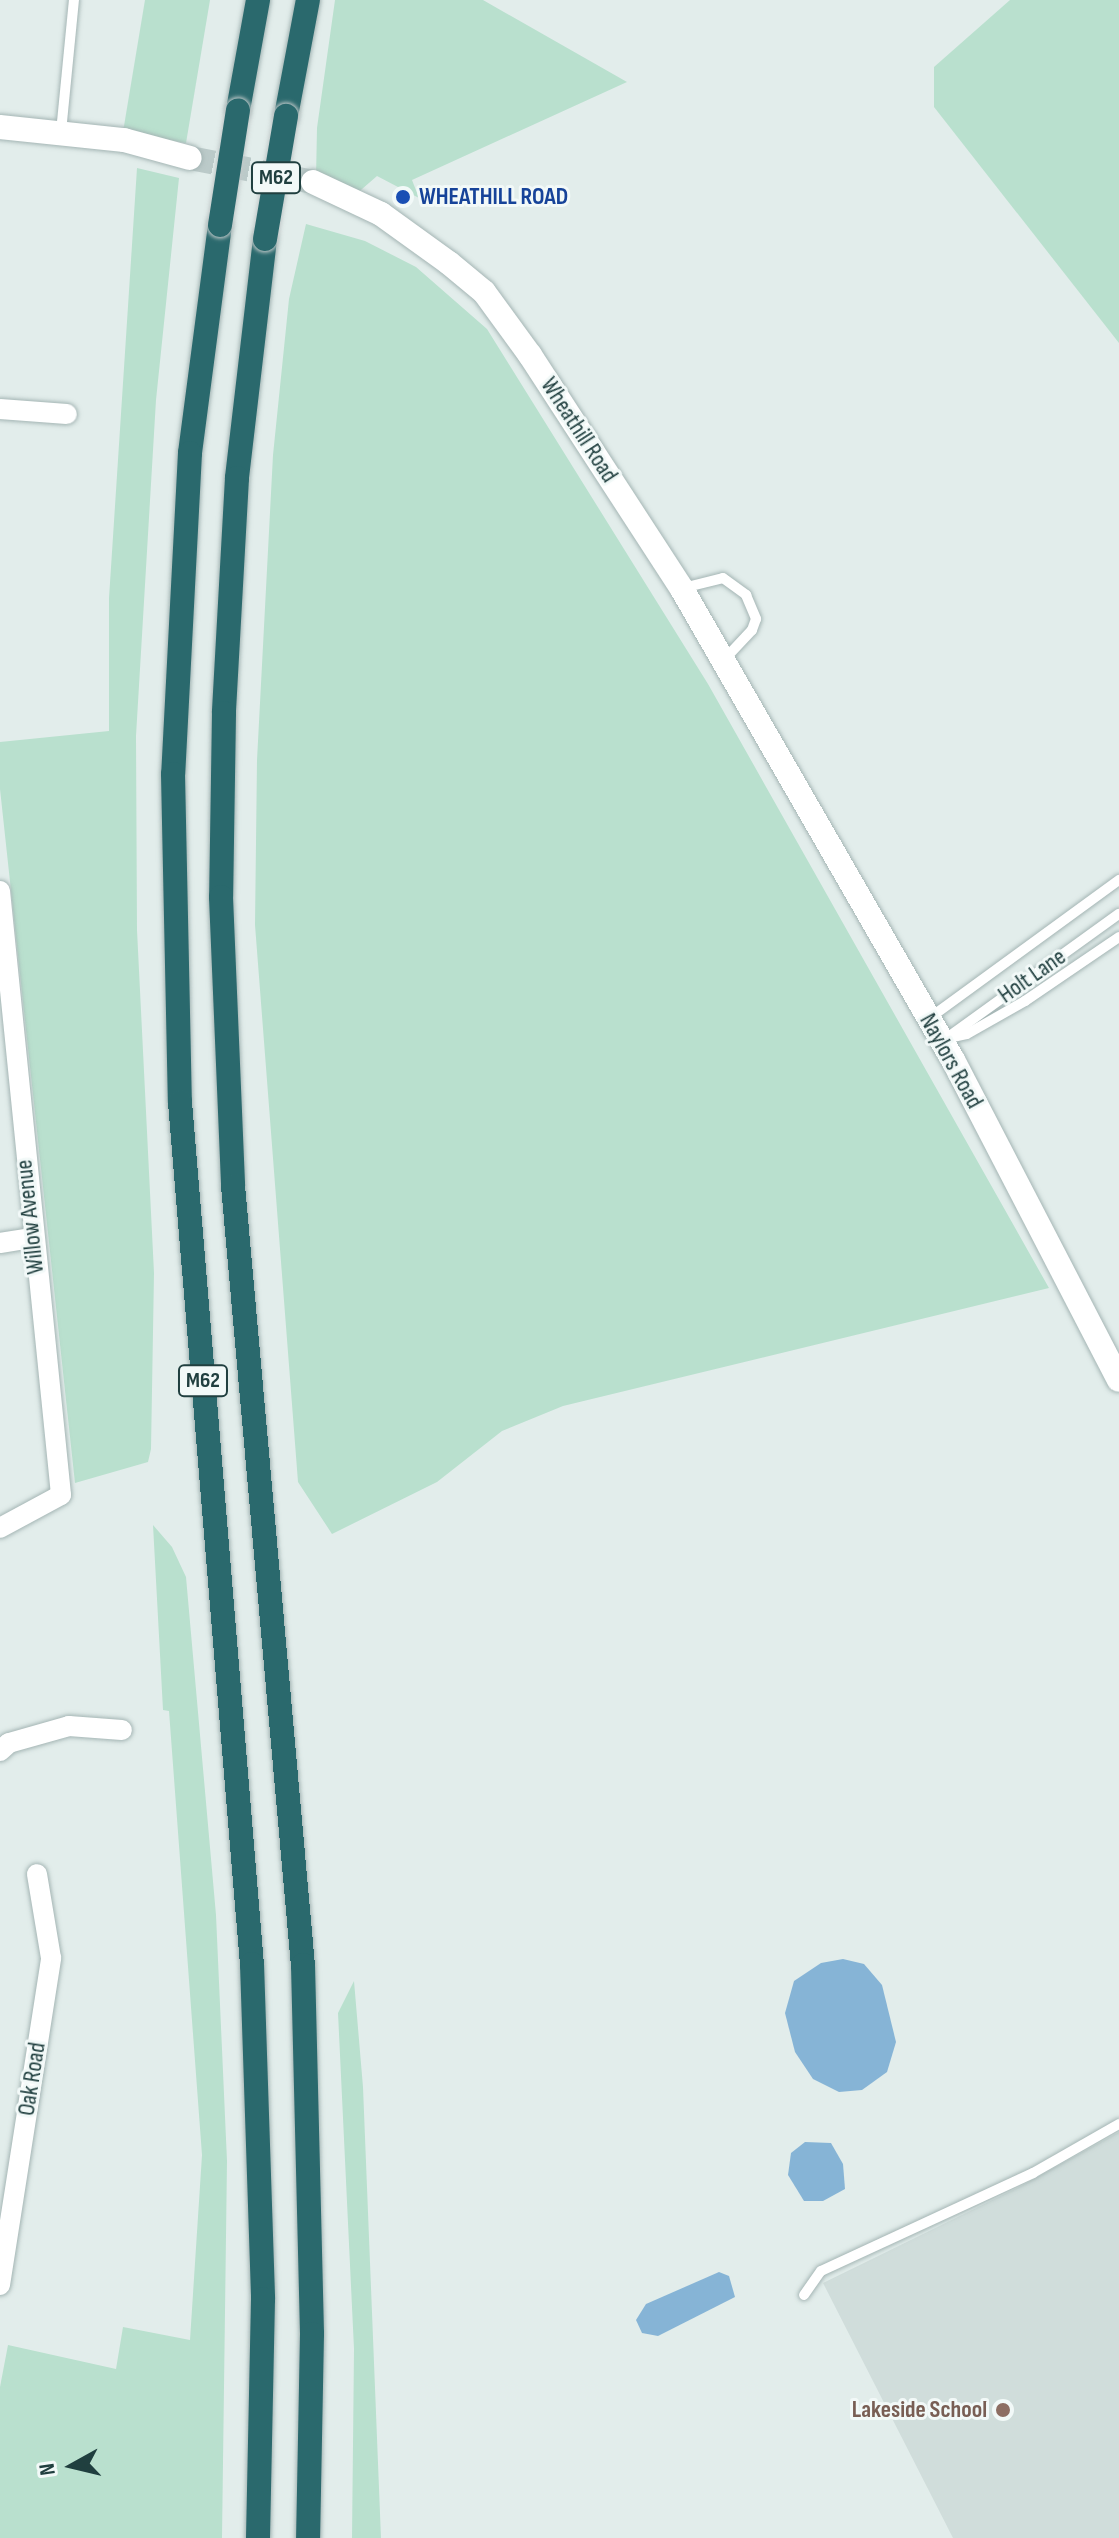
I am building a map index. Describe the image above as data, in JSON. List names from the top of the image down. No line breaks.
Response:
{"streets":{"highway":["M62"],"street":["Wheathill Road","Naylors Road","Willow Avenue","Oak Road"],"lane":["Holt Lane"]},"crossings":[["Wheathill Road","Naylors Road"],["Holt Lane","Naylors Road"]],"places":["WHEATHILL ROAD","Lakeside School"],"north":"left"}
